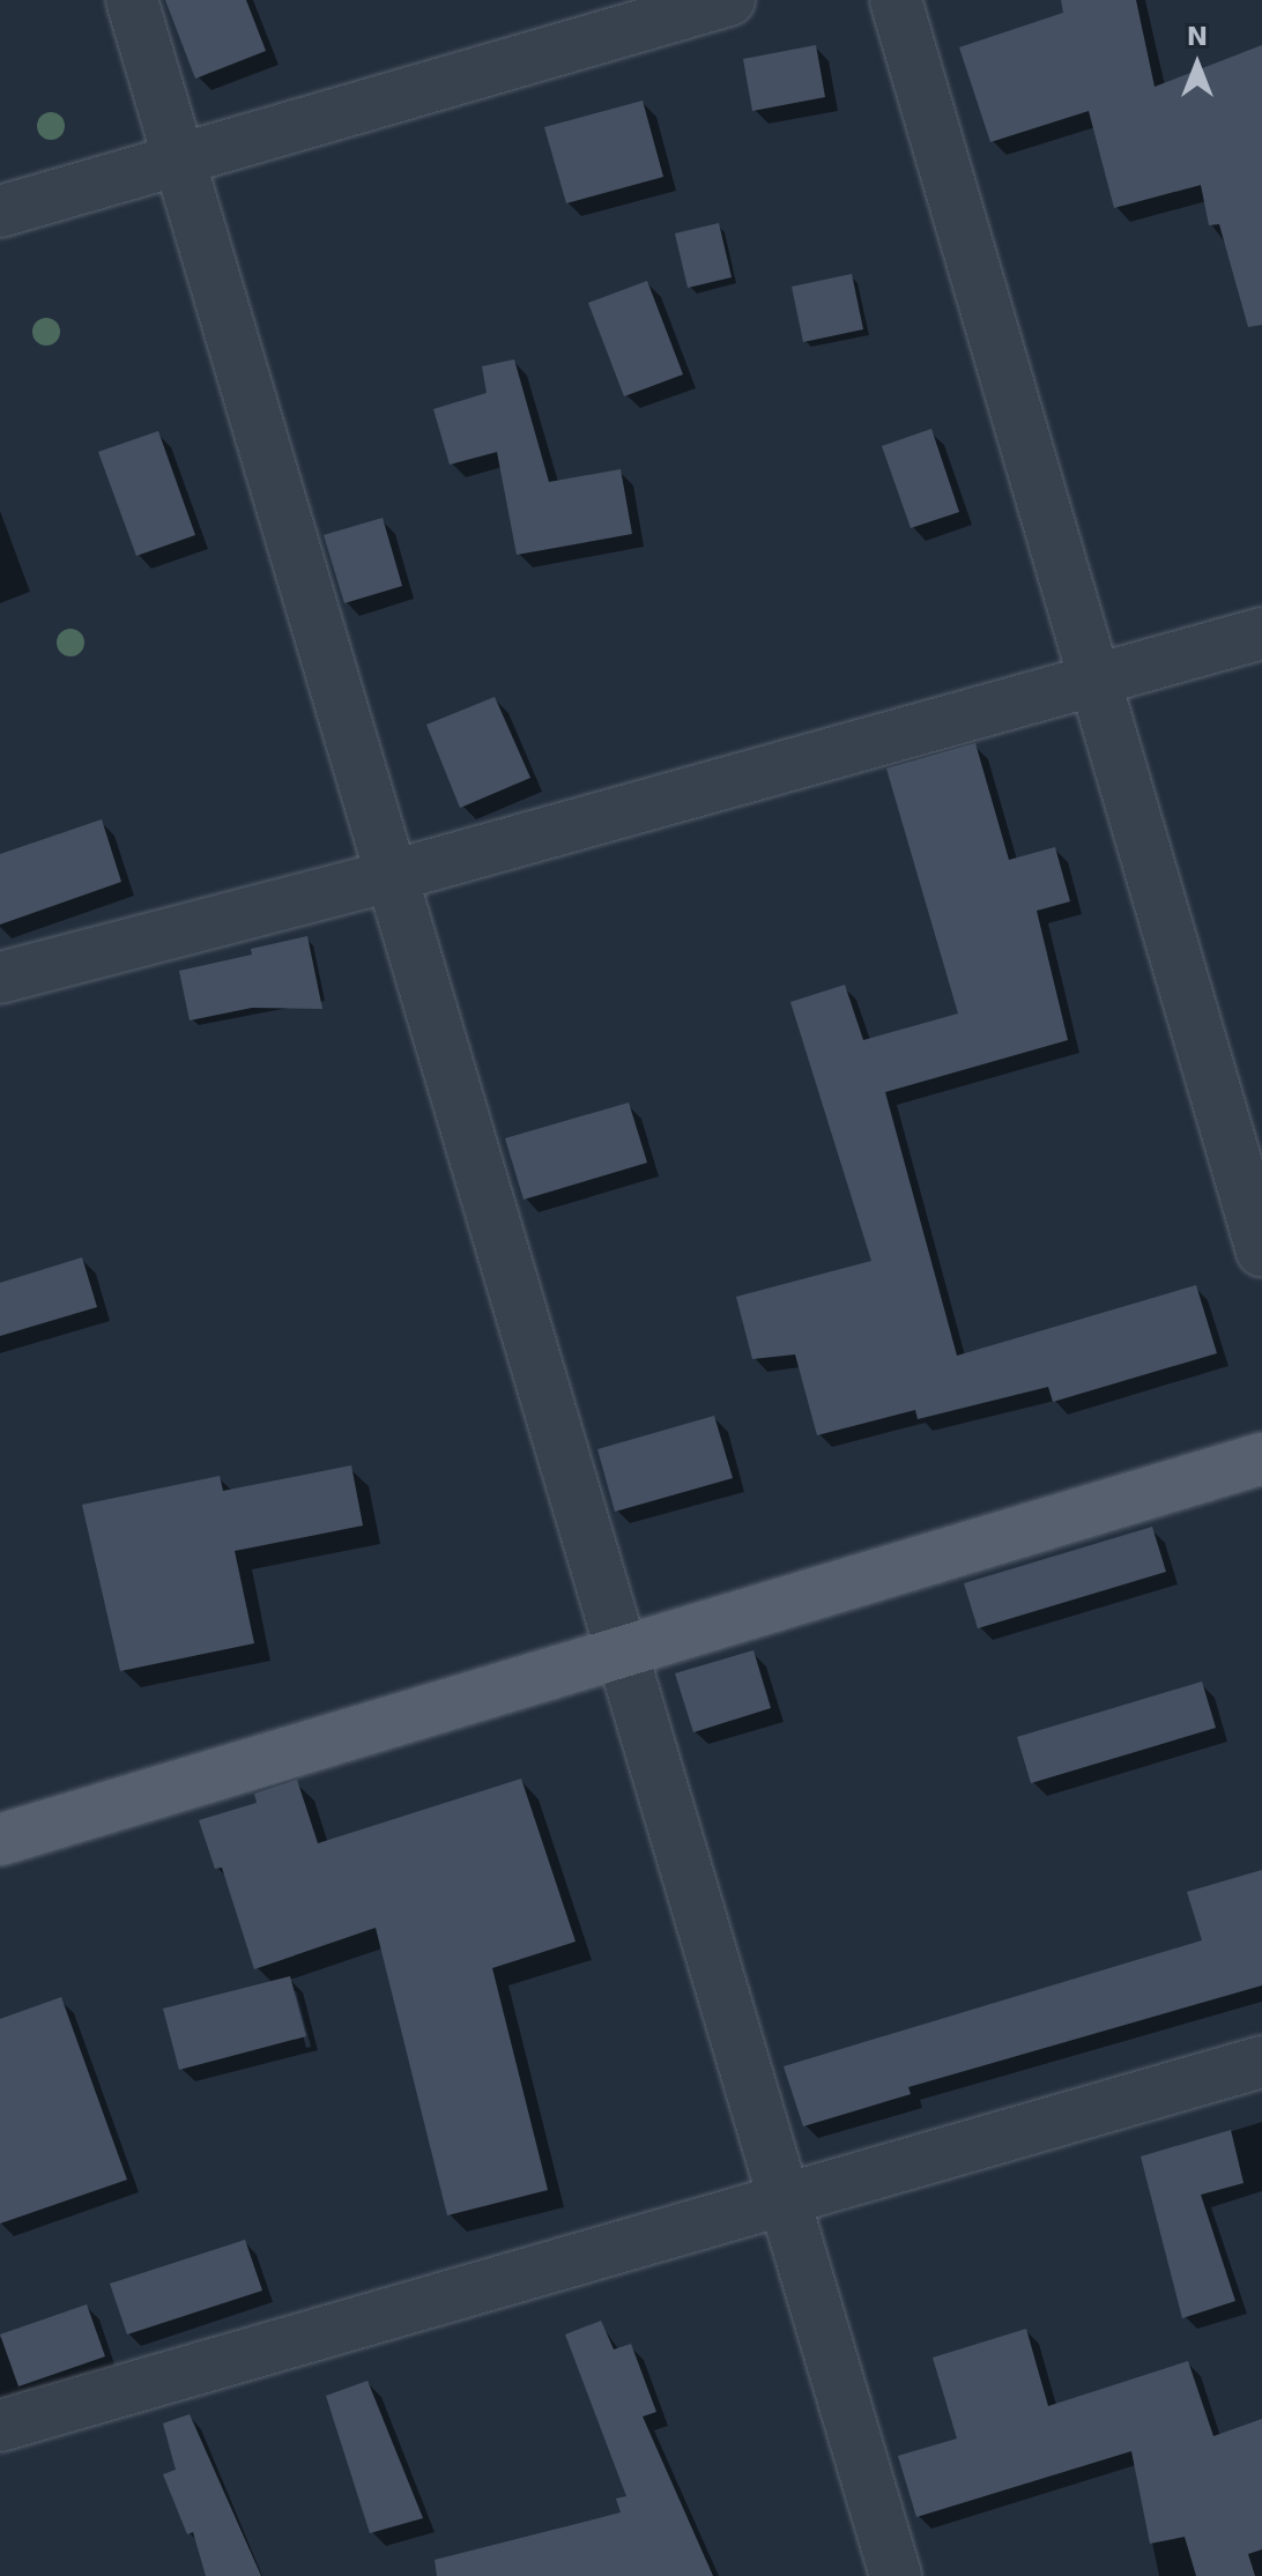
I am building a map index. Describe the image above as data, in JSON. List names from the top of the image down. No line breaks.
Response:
{"north":"top"}
